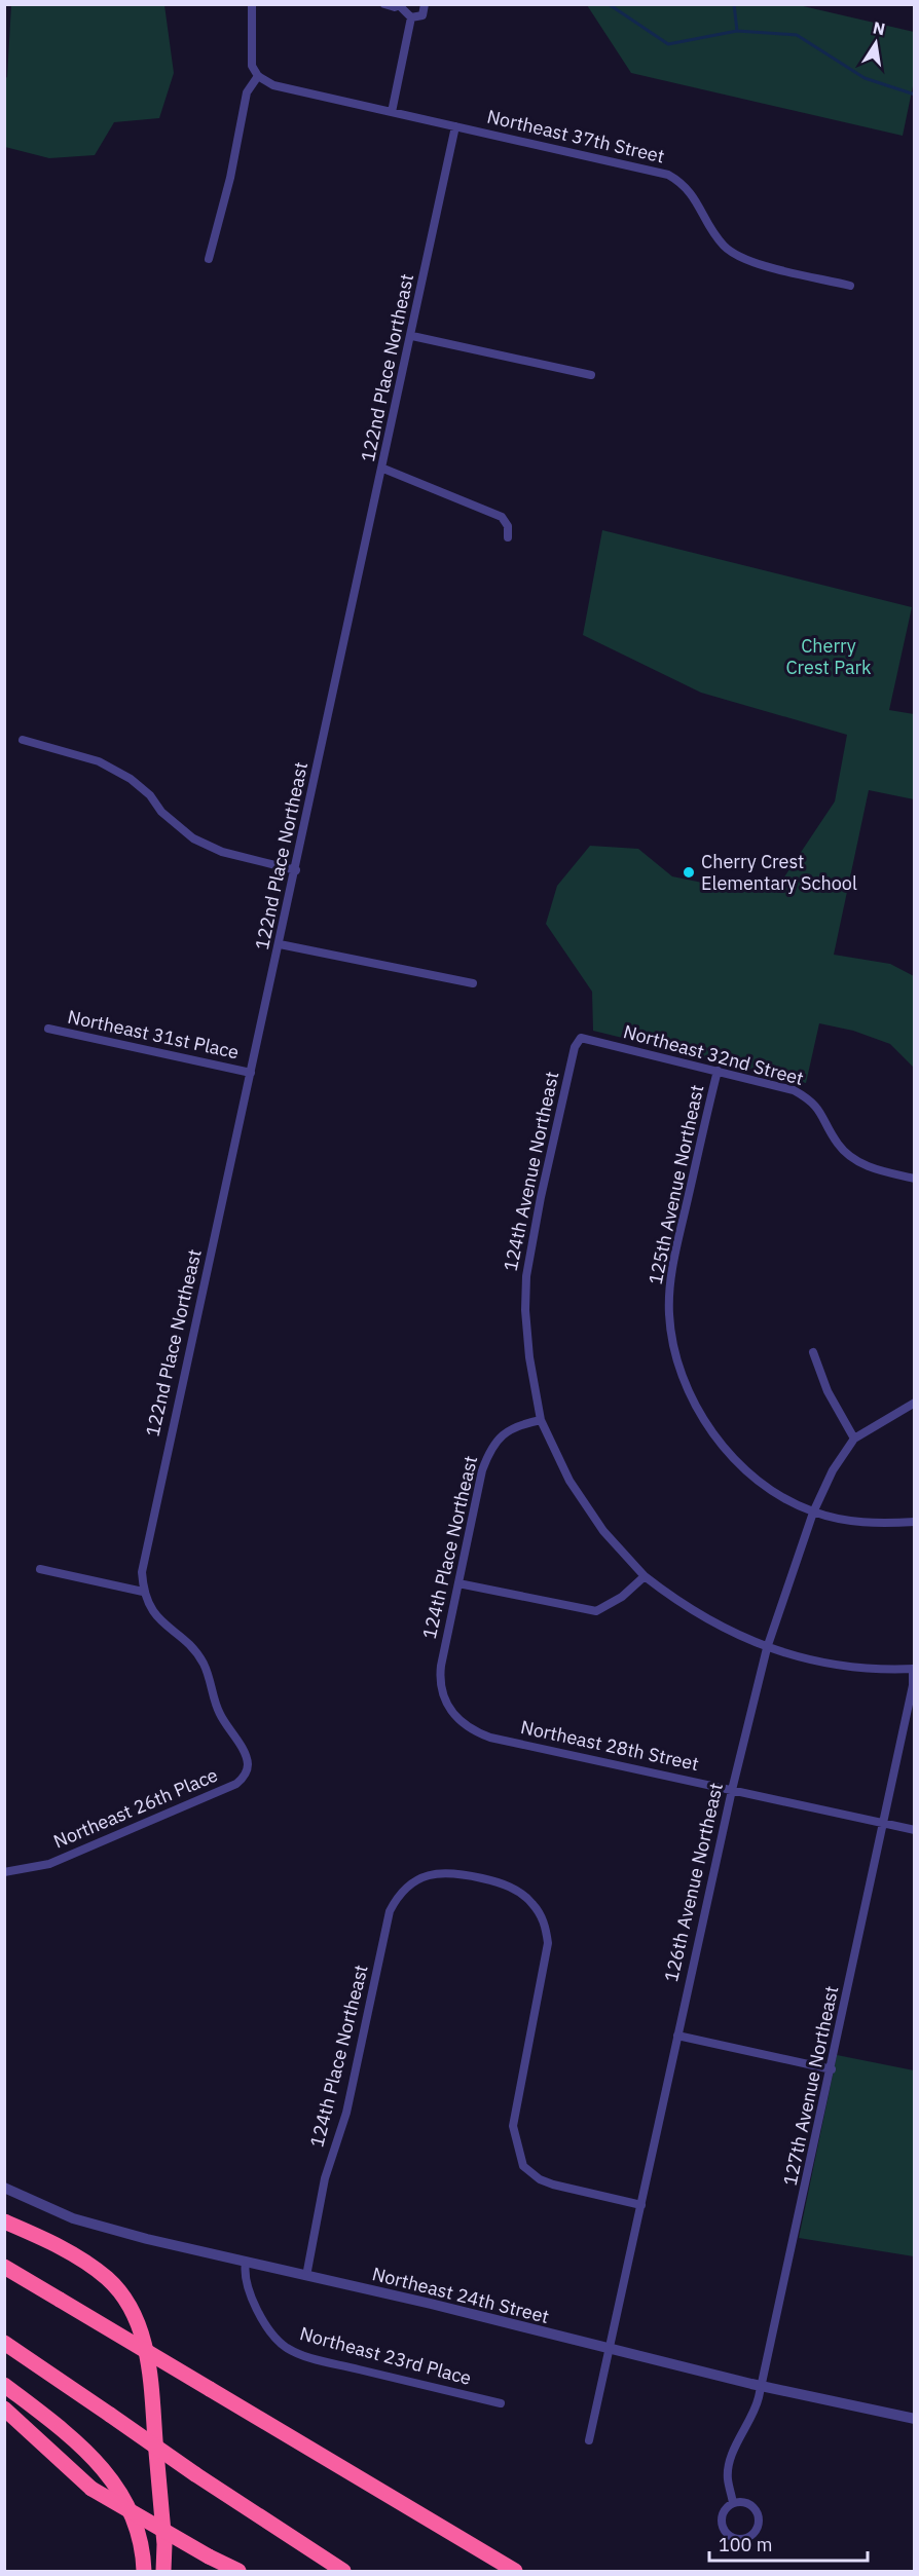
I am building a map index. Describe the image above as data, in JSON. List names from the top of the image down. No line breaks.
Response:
{"streets":{"street":["Northeast 37th Street","122nd Place Northeast","Northeast 31st Place","Northeast 32nd Street","124th Avenue Northeast","125th Avenue Northeast","124th Place Northeast","Northeast 28th Street","Northeast 26th Place","126th Avenue Northeast","127th Avenue Northeast","Northeast 24th Street","Northeast 23rd Place"]},"crossings":[["Northeast 37th Street","122nd Place Northeast"],["122nd Place Northeast","Northeast 31st Place"],["122nd Place Northeast","Northeast 26th Place"],["Northeast 32nd Street","124th Avenue Northeast"],["Northeast 32nd Street","125th Avenue Northeast"],["124th Avenue Northeast","124th Place Northeast"],["124th Avenue Northeast","126th Avenue Northeast"],["124th Avenue Northeast","127th Avenue Northeast"],["125th Avenue Northeast","126th Avenue Northeast"],["124th Place Northeast","Northeast 28th Street"],["124th Place Northeast","126th Avenue Northeast"],["124th Place Northeast","Northeast 24th Street"],["Northeast 28th Street","126th Avenue Northeast"],["Northeast 28th Street","127th Avenue Northeast"],["126th Avenue Northeast","Northeast 24th Street"],["127th Avenue Northeast","Northeast 24th Street"],["Northeast 24th Street","Northeast 23rd Place"]],"parks":["Cherry Crest Park"],"places":["Cherry Crest Elementary School"],"scale_bar":"100 m","north":"top"}
